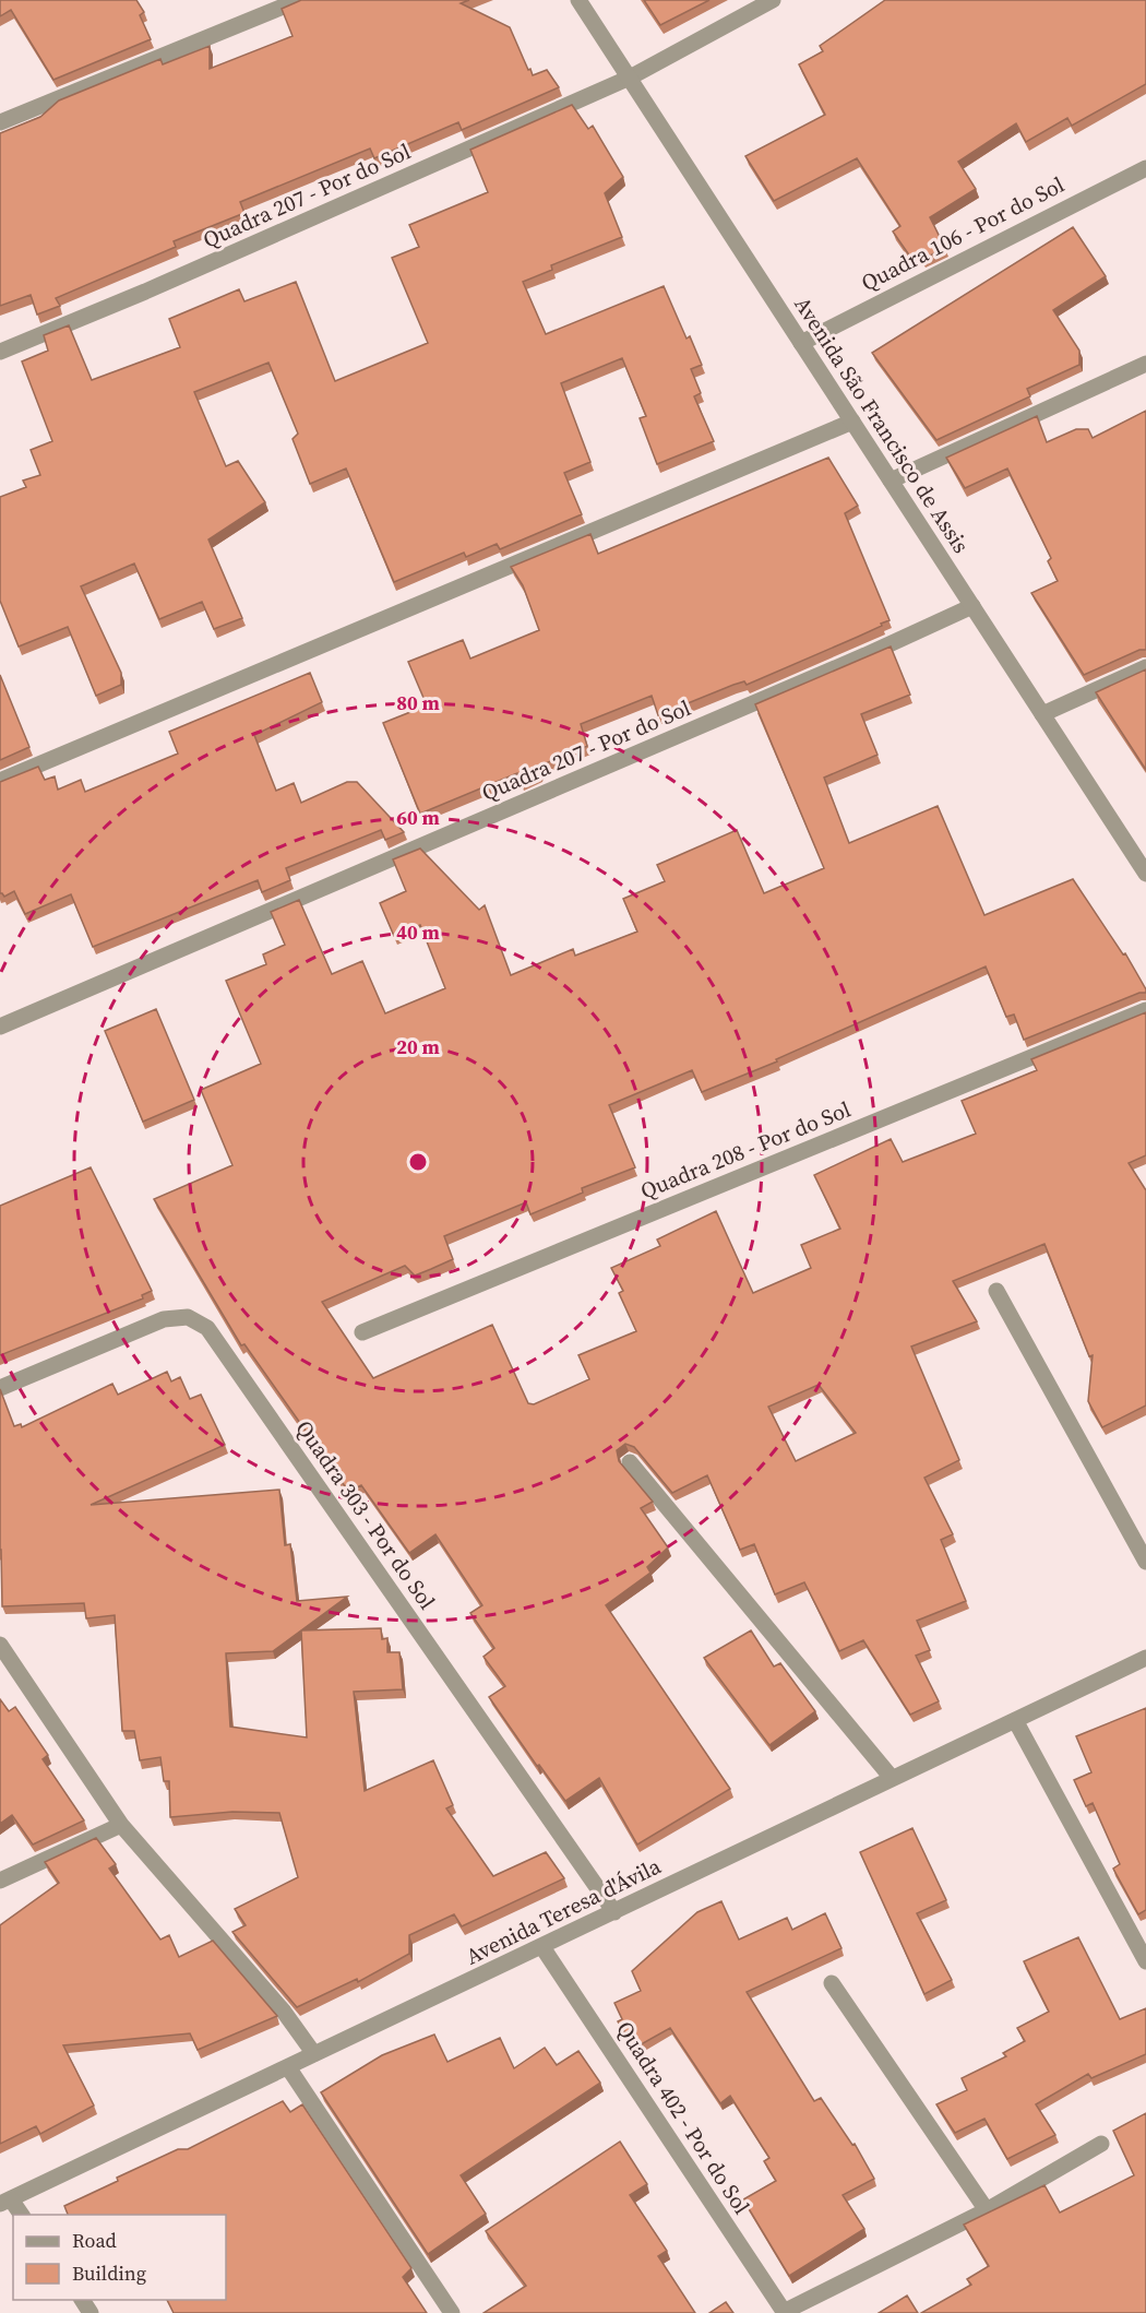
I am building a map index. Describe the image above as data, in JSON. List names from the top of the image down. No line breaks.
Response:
{"streets":{"street":["Quadra 207 - Por do Sol","Quadra 106 - Por do Sol","Avenida São Francisco de Assis","Quadra 208 - Por do Sol","Quadra 303 - Por do Sol","Avenida Teresa d'Ávila","Quadra 402 - Por do Sol"]},"crossings":[["Quadra 207 - Por do Sol","Avenida São Francisco de Assis"],["Quadra 106 - Por do Sol","Avenida São Francisco de Assis"],["Quadra 303 - Por do Sol","Avenida Teresa d'Ávila"],["Avenida Teresa d'Ávila","Quadra 402 - Por do Sol"]],"legend":["Road","Building"],"rings":["80 m","60 m","40 m","20 m"]}
